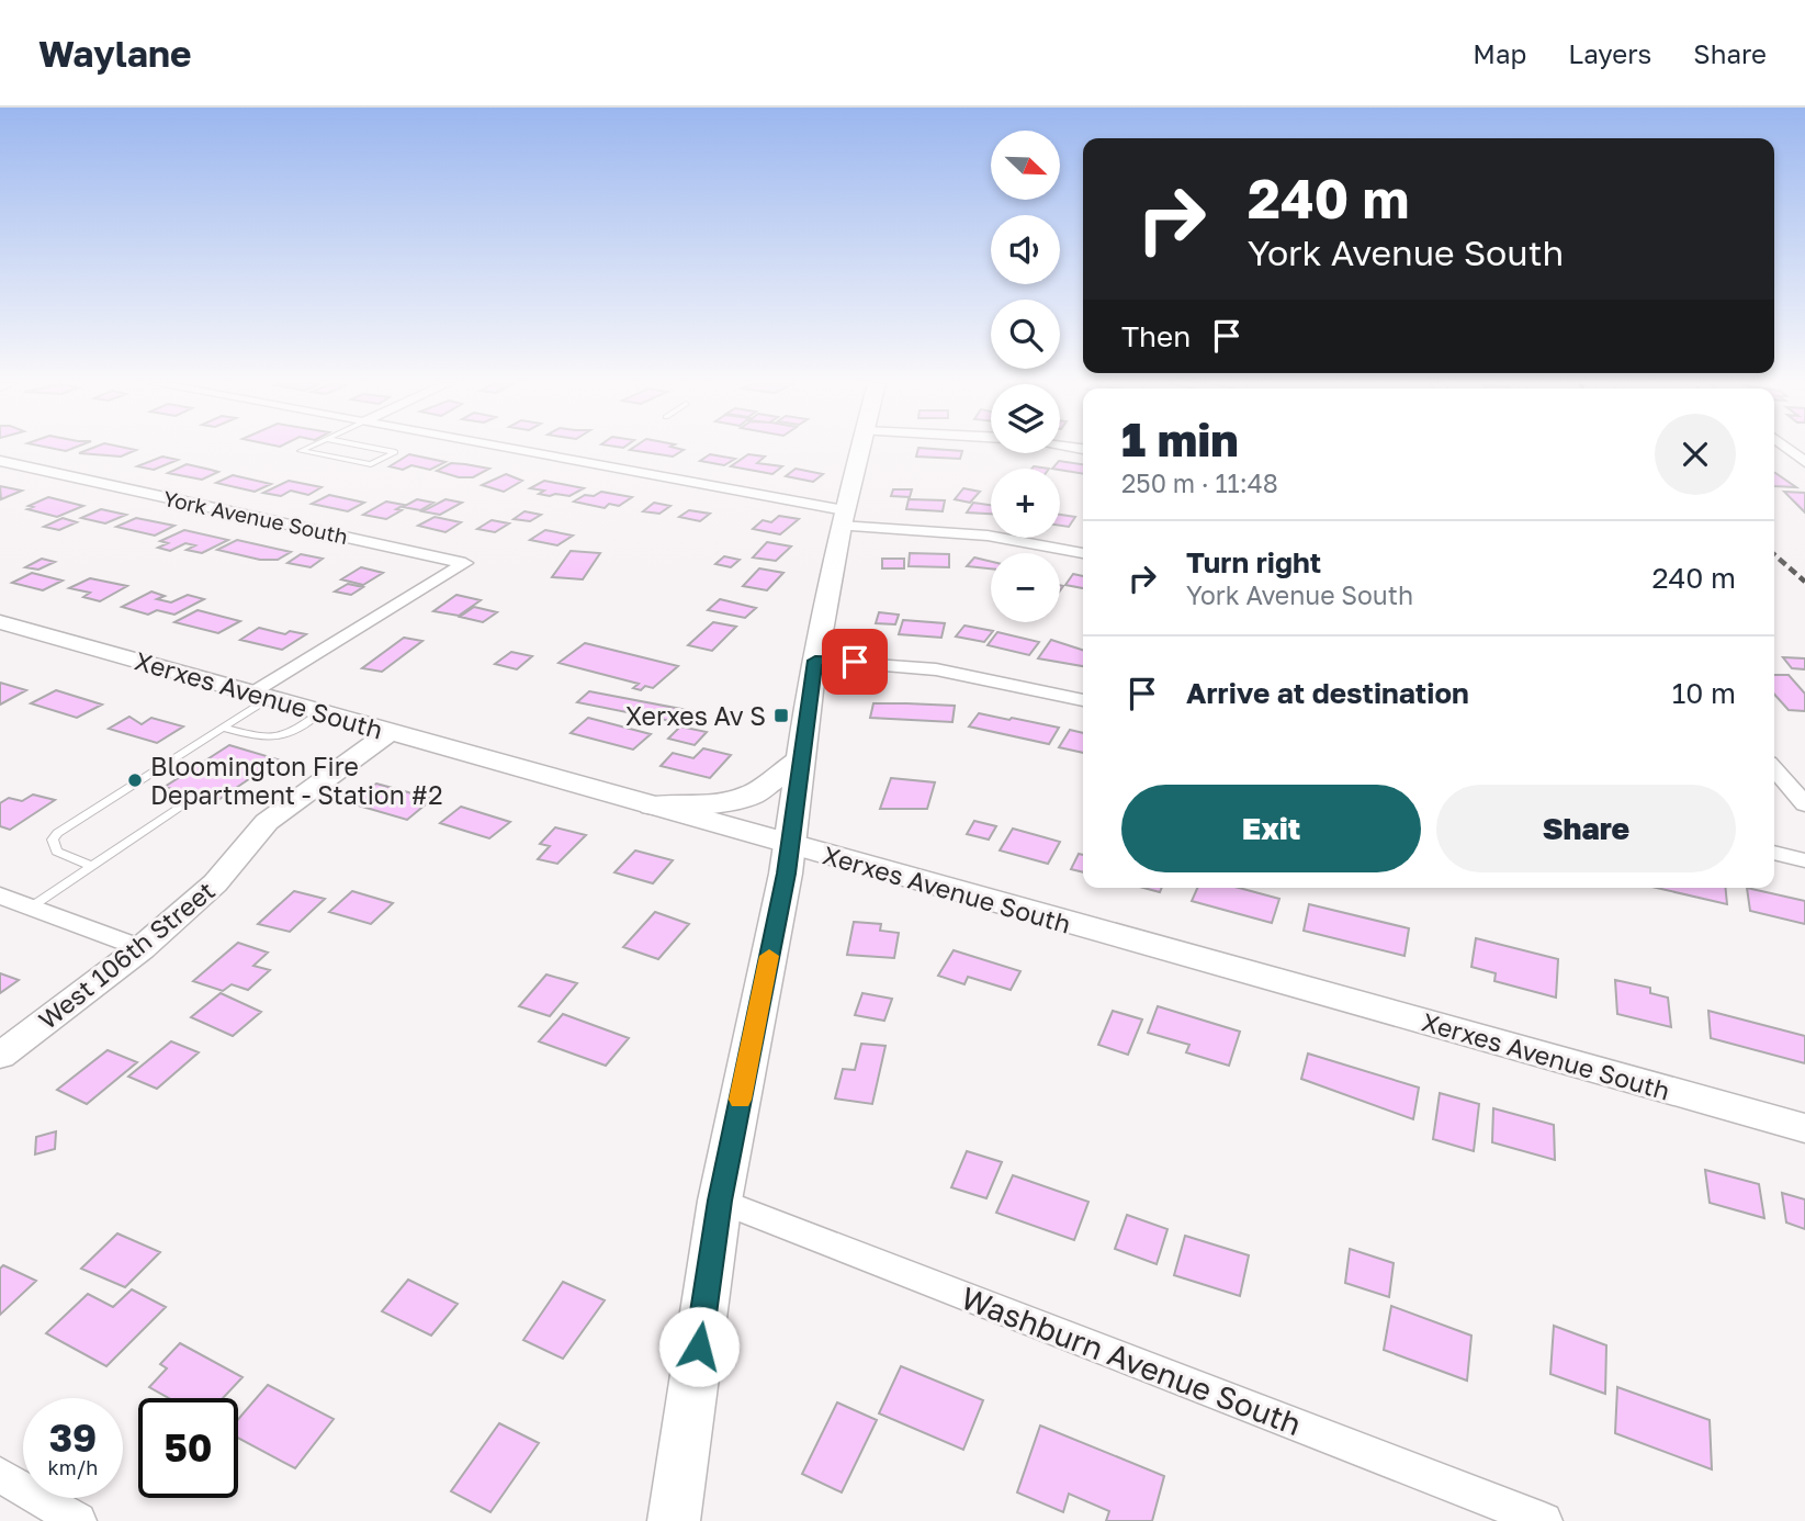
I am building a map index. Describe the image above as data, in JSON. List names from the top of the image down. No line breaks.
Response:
{"streets":{"street":["York Avenue South","Xerxes Avenue South","West 106th Street","Washburn Avenue South"]},"crossings":[["York Avenue South","Xerxes Avenue South"],["Xerxes Avenue South","West 106th Street"]],"places":{"transit":["Xerxes Av S"],"other":["Bloomington Fire Department - Station #2"]},"north":"bottom right","page":{"header":"Waylane","nav":["Map","Layers","Share"],"map_buttons":["+","−"],"turn":["240 m","York Avenue South"],"then":"Then","heading":["1 min","250 m · 11:48"],"list":[{"name":"Turn right","note":"York Avenue South","value":"240 m"},{"name":"Arrive at destination","value":"10 m"}],"buttons":["Exit","Share"],"speed":"39 km/h","limit":"50"}}
